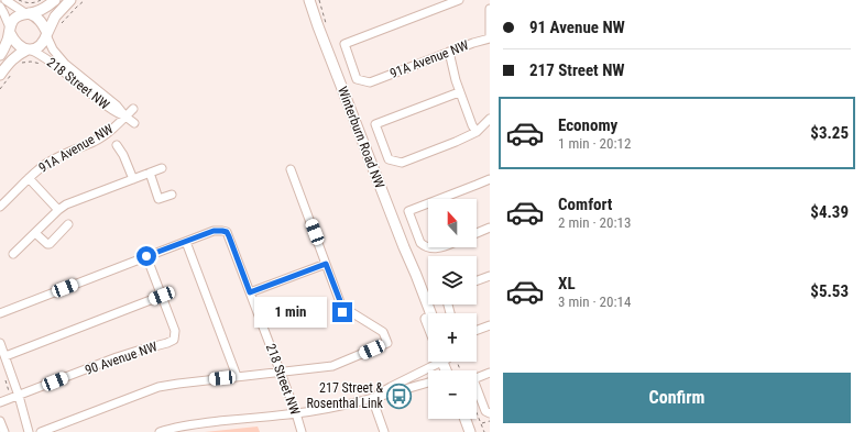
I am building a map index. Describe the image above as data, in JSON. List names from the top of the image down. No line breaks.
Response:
{"streets":{"main road":["Winterburn Road NW"],"street":["91A Avenue NW","218 Street NW","90 Avenue NW"]},"crossings":[["91A Avenue NW","218 Street NW"]],"places":{"bus stop":["217 Street & Rosenthal Link"]},"north":"top","page":{"banner":["91 Avenue NW","217 Street NW"],"list":[{"name":"Economy","note":"1 min · 20:12","value":"$3.25"},{"name":"Comfort","note":"2 min · 20:13","value":"$4.39"},{"name":"XL","note":"3 min · 20:14","value":"$5.53"}],"map_buttons":["+","−"],"bubble":"1 min","buttons":"Confirm"}}
